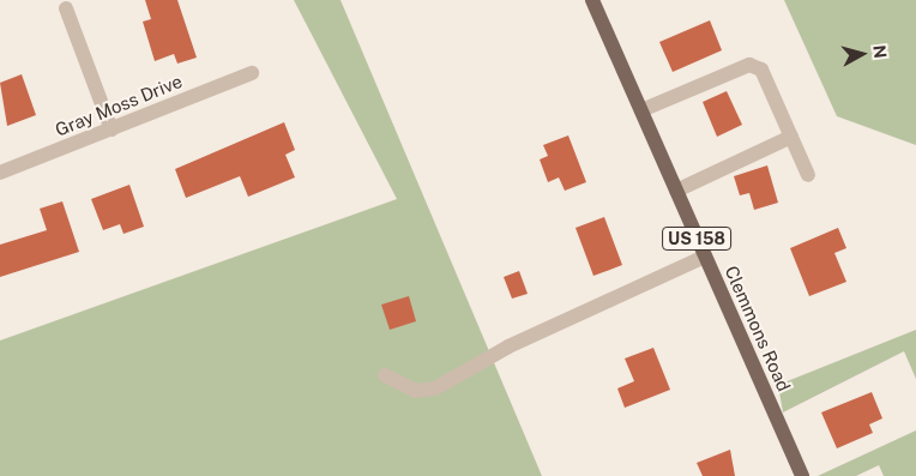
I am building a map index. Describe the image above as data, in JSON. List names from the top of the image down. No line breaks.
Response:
{"streets":{"main road":["US 158","Clemmons Road"],"street":["Gray Moss Drive"]},"north":"right"}
